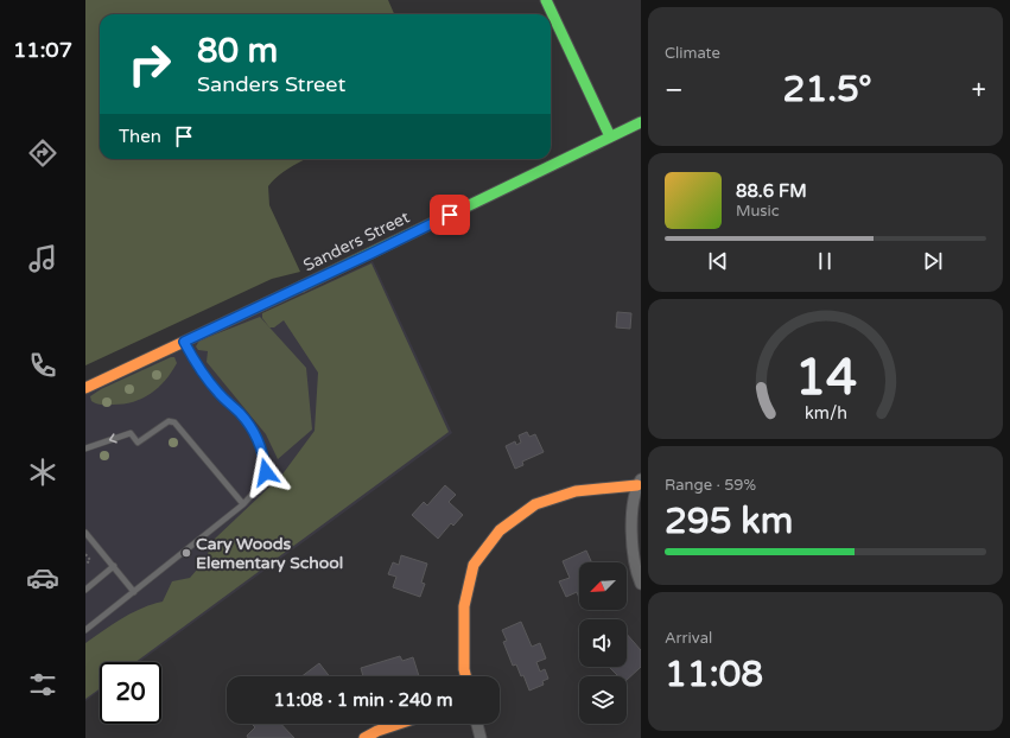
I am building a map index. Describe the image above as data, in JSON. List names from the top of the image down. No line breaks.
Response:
{"streets":{"street":["Sanders Street"]},"places":["Cary Woods Elementary School"],"north":"bottom left","page":{"tabs":"11:07","tile":["Climate",["Range · 59%","295 km"],["Arrival","11:08"]],"turn":["80 m","Sanders Street"],"heat":["−","21.5°","+"],"then":"Then","song":["88.6 FM","Music"],"limit":"20","trip":"11:08 · 1 min · 240 m","gauge":["14","km/h"]}}
